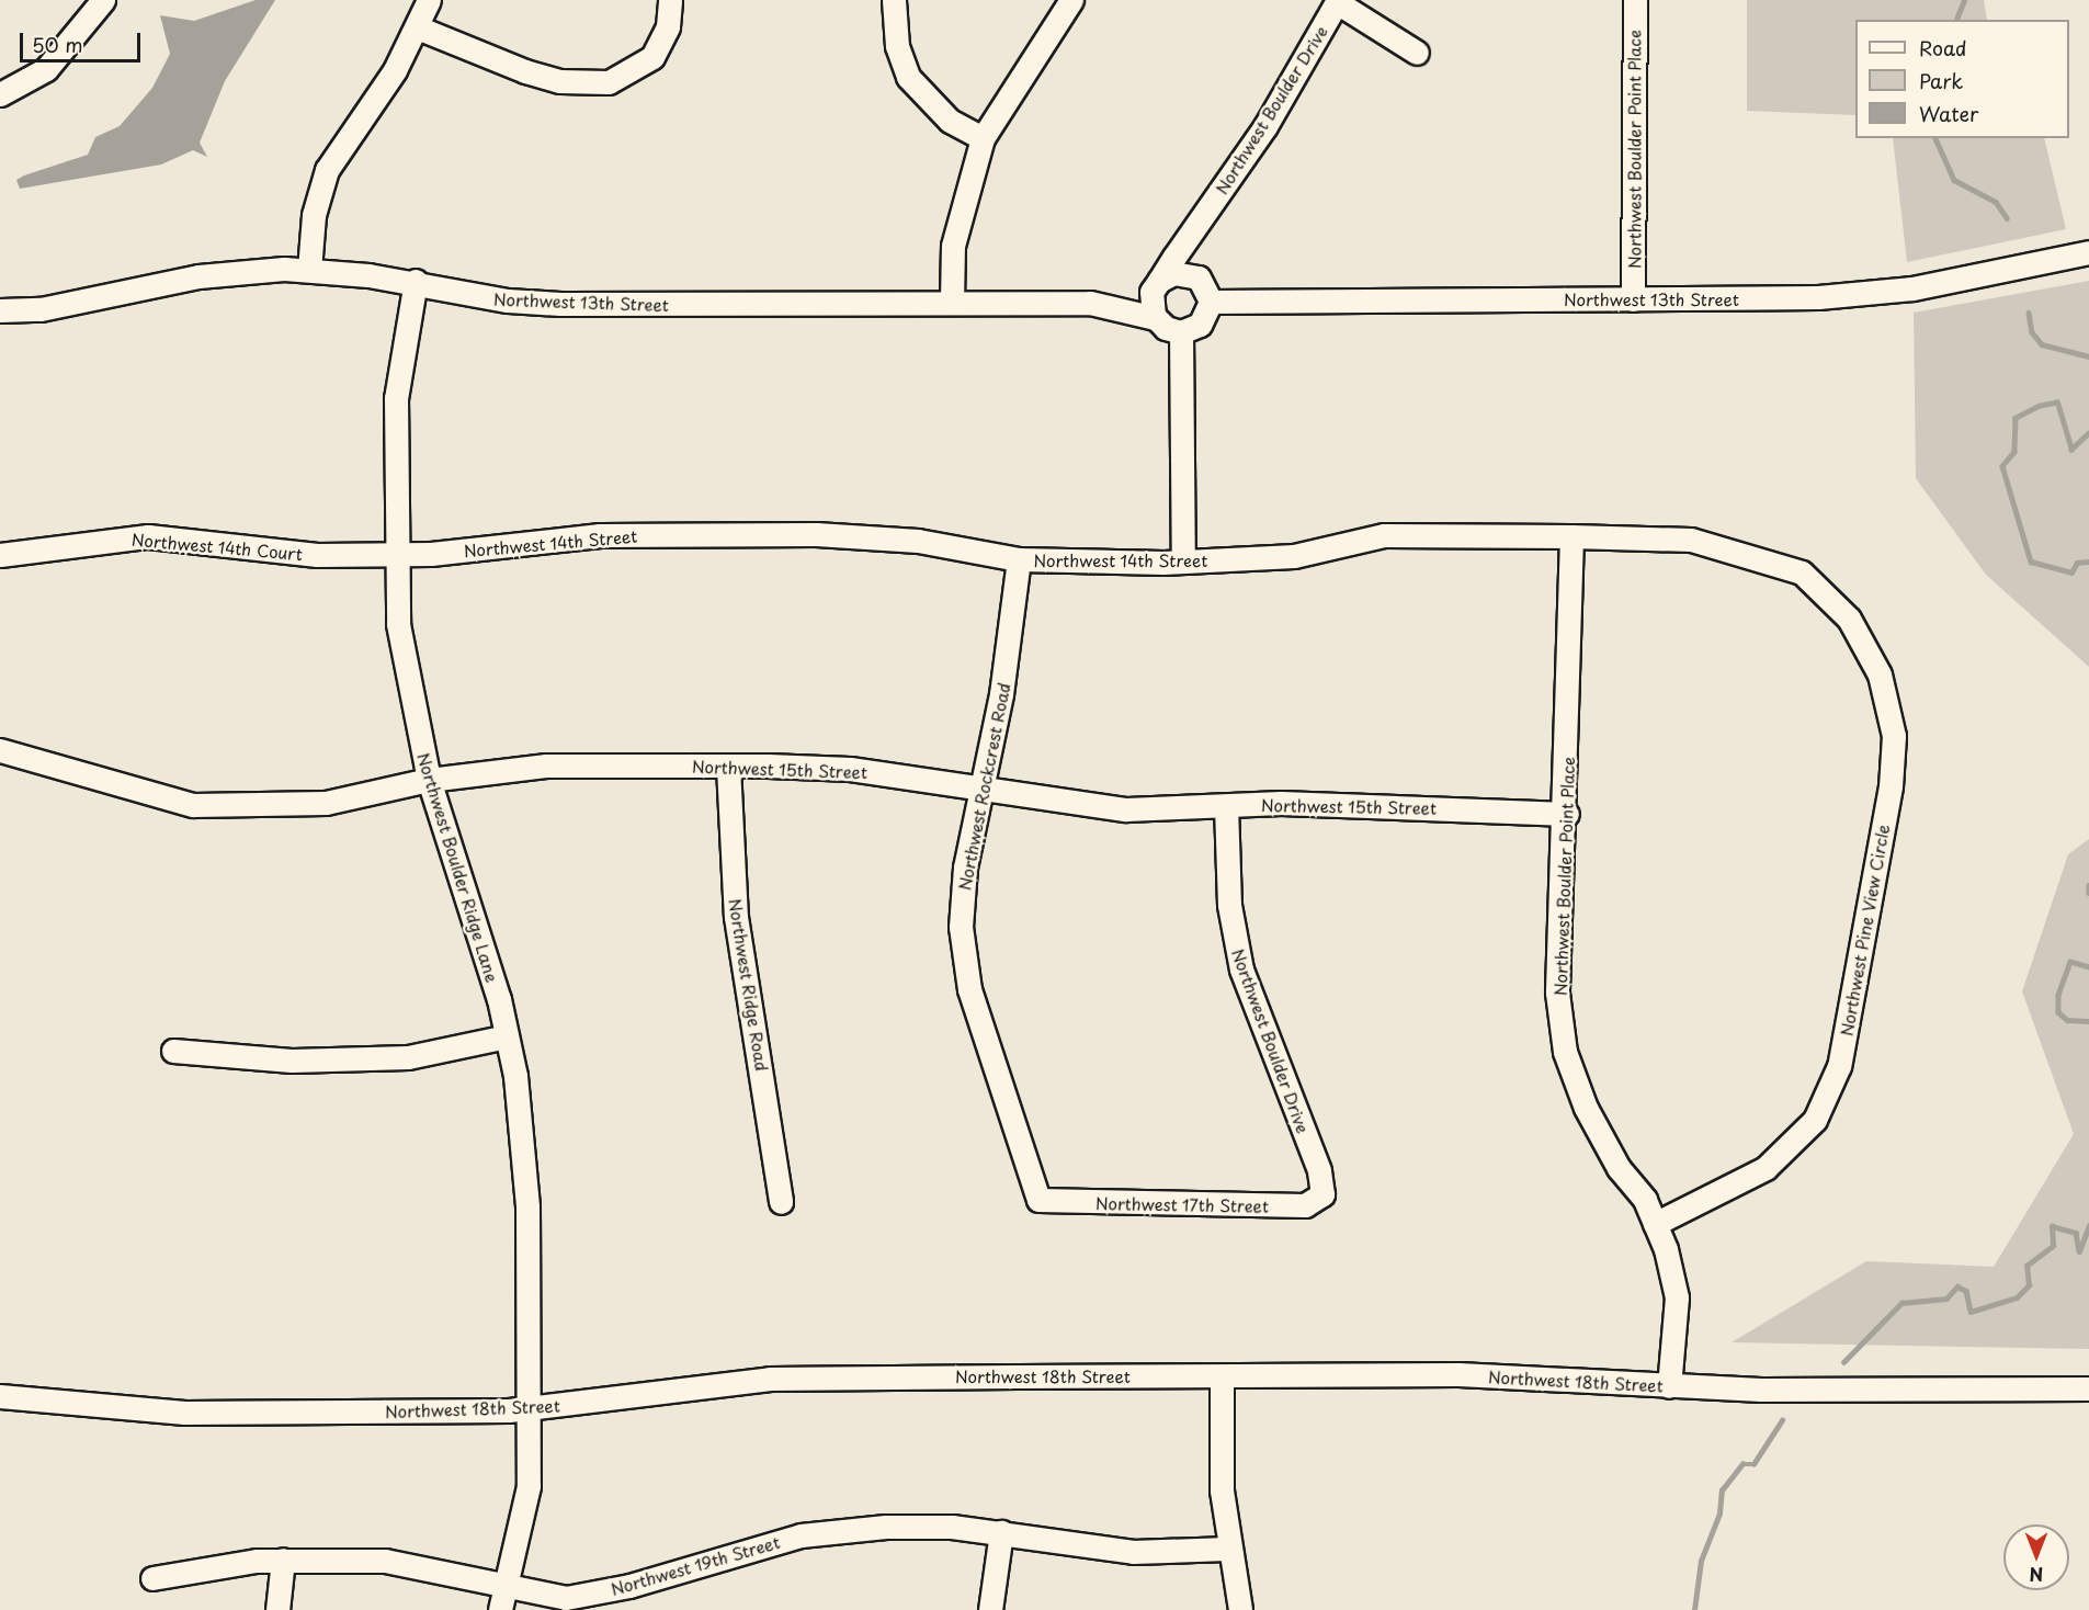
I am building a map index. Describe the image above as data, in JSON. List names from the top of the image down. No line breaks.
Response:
{"streets":{"street":["Northwest Boulder Drive","Northwest Boulder Point Place","Northwest 13th Street","Northwest 14th Street","Northwest 14th Court","Northwest 15th Street","Northwest Rockcrest Road","Northwest Boulder Ridge Lane","Northwest Pine View Circle","Northwest Ridge Road","Northwest 17th Street","Northwest 18th Street","Northwest 19th Street"]},"crossings":[["Northwest Boulder Drive","Northwest 13th Street"],["Northwest Boulder Drive","Northwest 15th Street"],["Northwest Boulder Drive","Northwest 17th Street"],["Northwest Boulder Point Place","Northwest 13th Street"],["Northwest Boulder Point Place","Northwest 14th Street"],["Northwest Boulder Point Place","Northwest 15th Street"],["Northwest Boulder Point Place","Northwest Pine View Circle"],["Northwest Boulder Point Place","Northwest 18th Street"],["Northwest 13th Street","Northwest Boulder Ridge Lane"],["Northwest 14th Street","Northwest 14th Court"],["Northwest 14th Street","Northwest Rockcrest Road"],["Northwest 14th Street","Northwest Boulder Ridge Lane"],["Northwest 14th Street","Northwest Pine View Circle"],["Northwest 14th Court","Northwest Boulder Ridge Lane"],["Northwest 15th Street","Northwest Rockcrest Road"],["Northwest 15th Street","Northwest Boulder Ridge Lane"],["Northwest 15th Street","Northwest Ridge Road"],["Northwest Rockcrest Road","Northwest 17th Street"],["Northwest Boulder Ridge Lane","Northwest 18th Street"],["Northwest Boulder Ridge Lane","Northwest 19th Street"]],"legend":["Road","Park","Water"],"scale_bar":"50 m","north":"bottom"}
